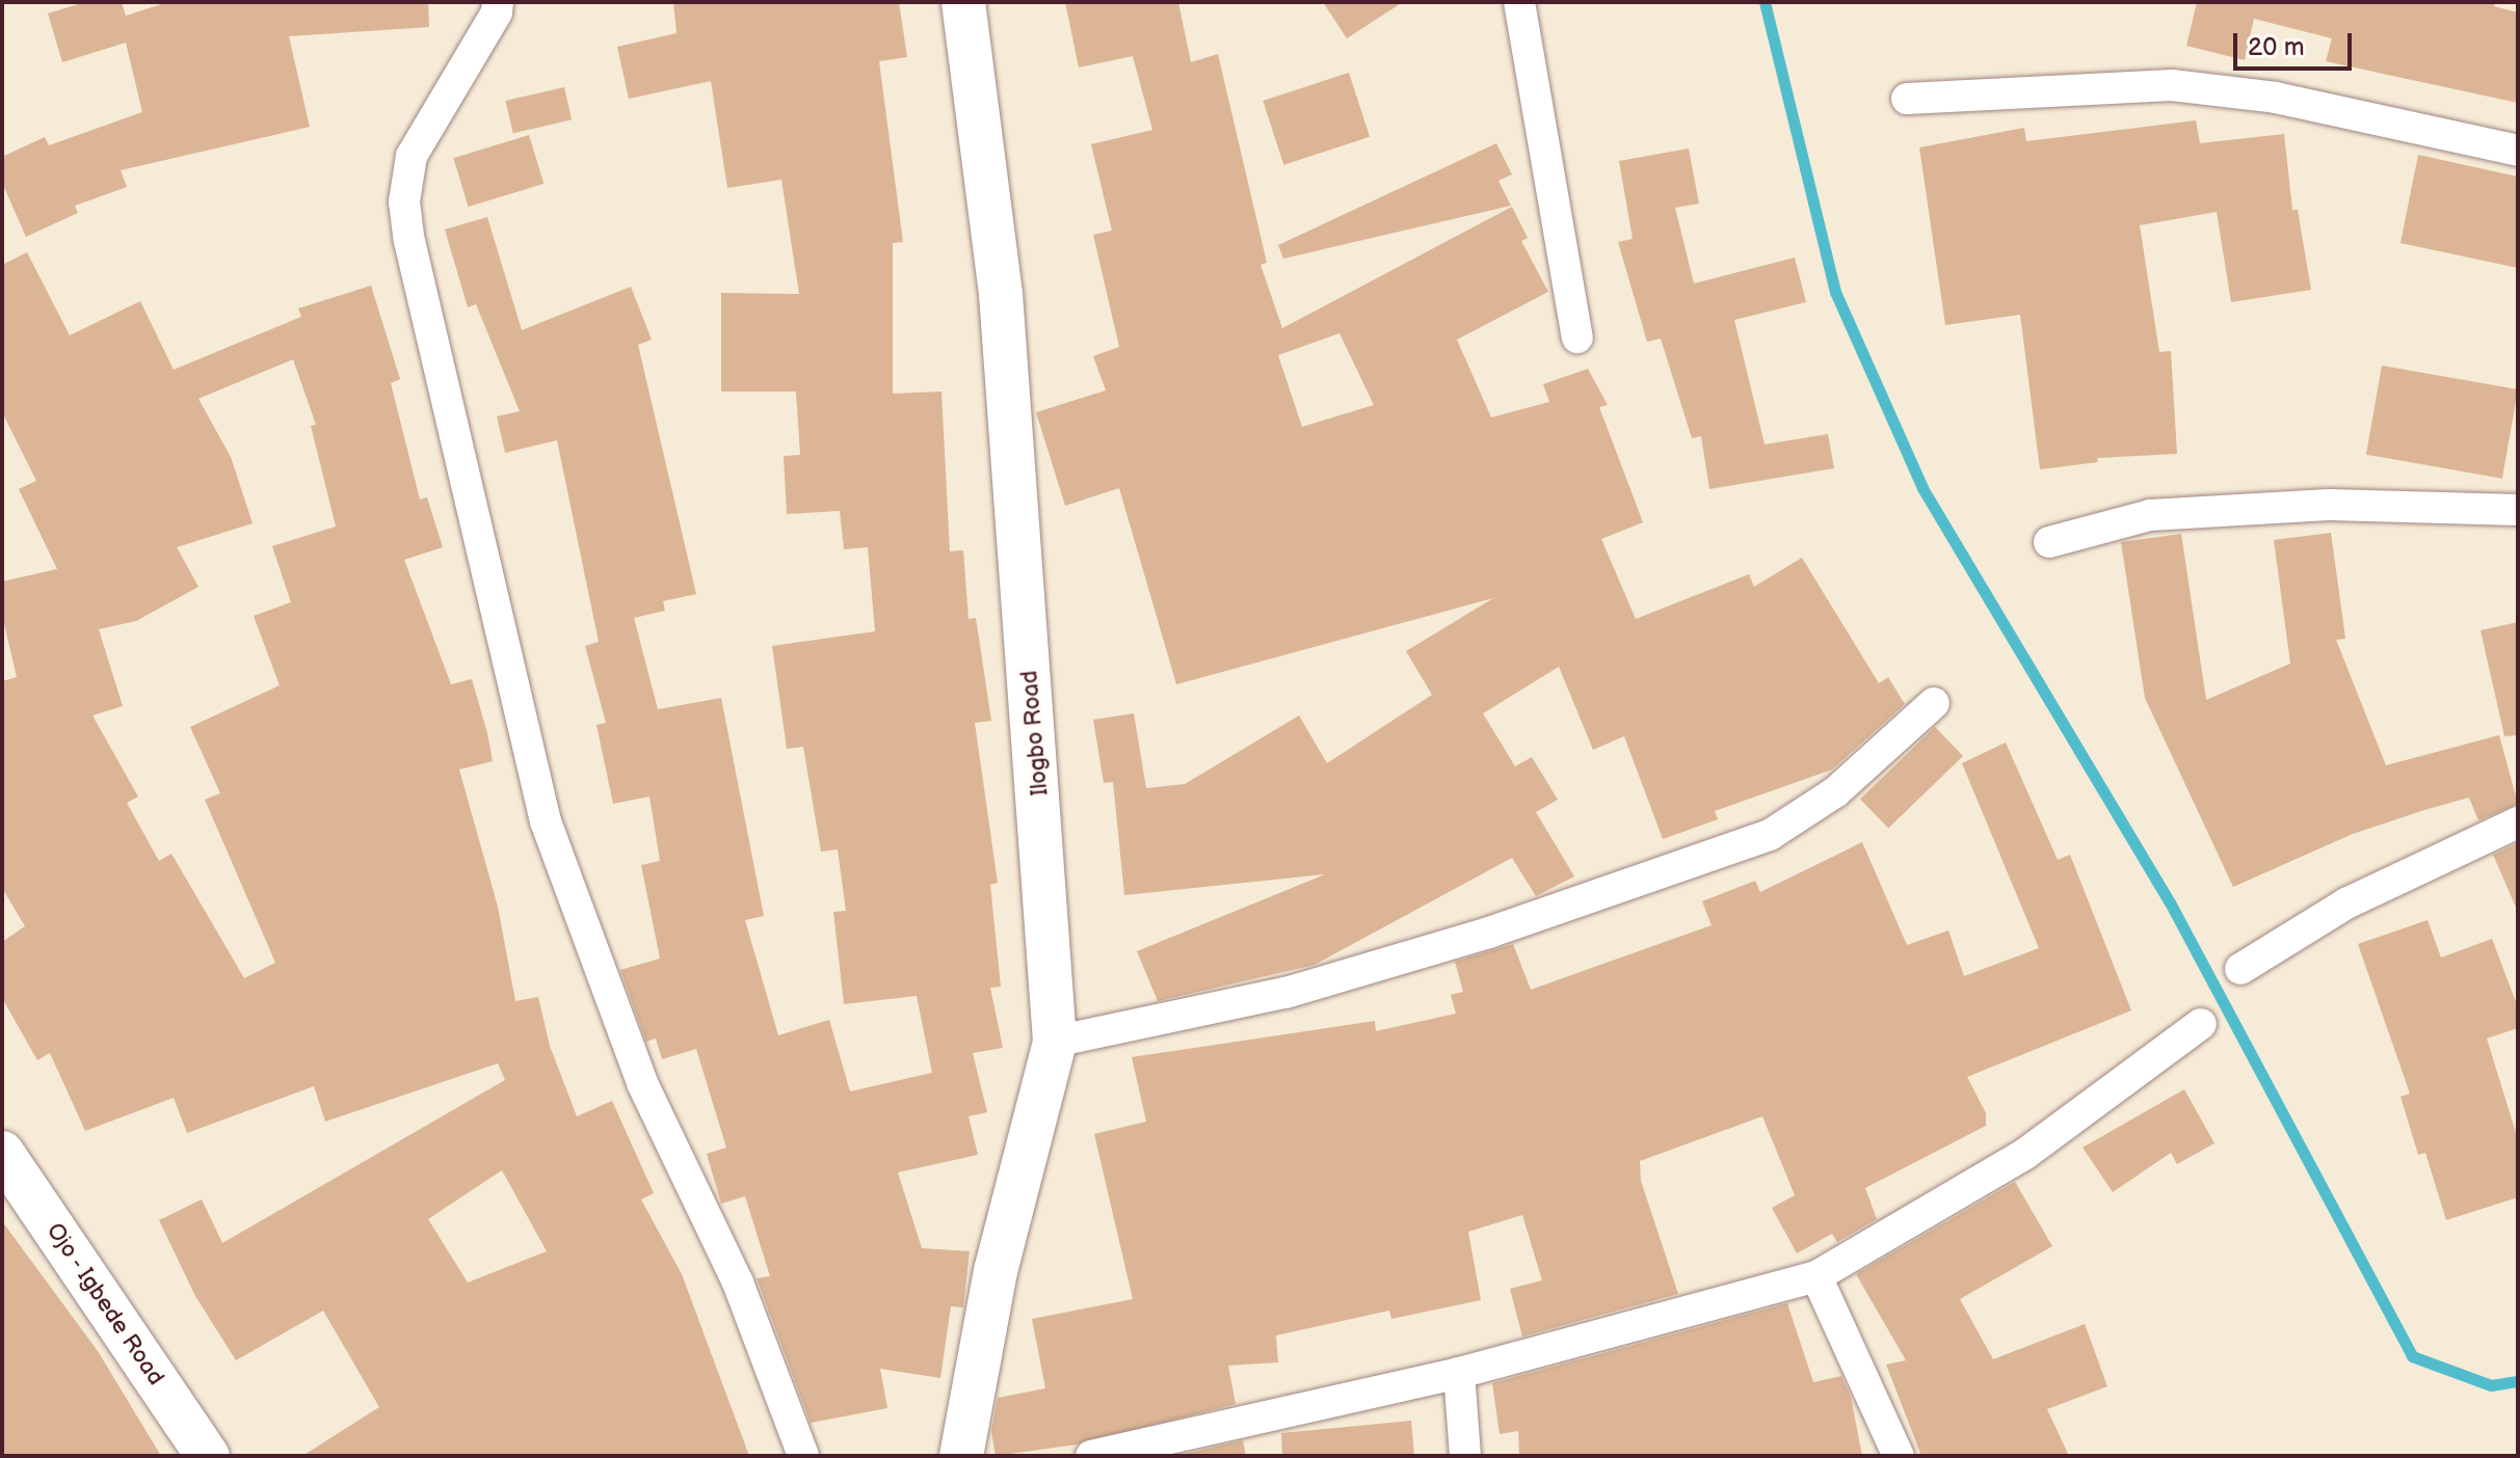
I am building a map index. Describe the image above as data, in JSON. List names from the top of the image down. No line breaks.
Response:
{"streets":{"main road":["Ilogbo Road","Ojo - Igbede Road"]},"scale_bar":"20 m"}
